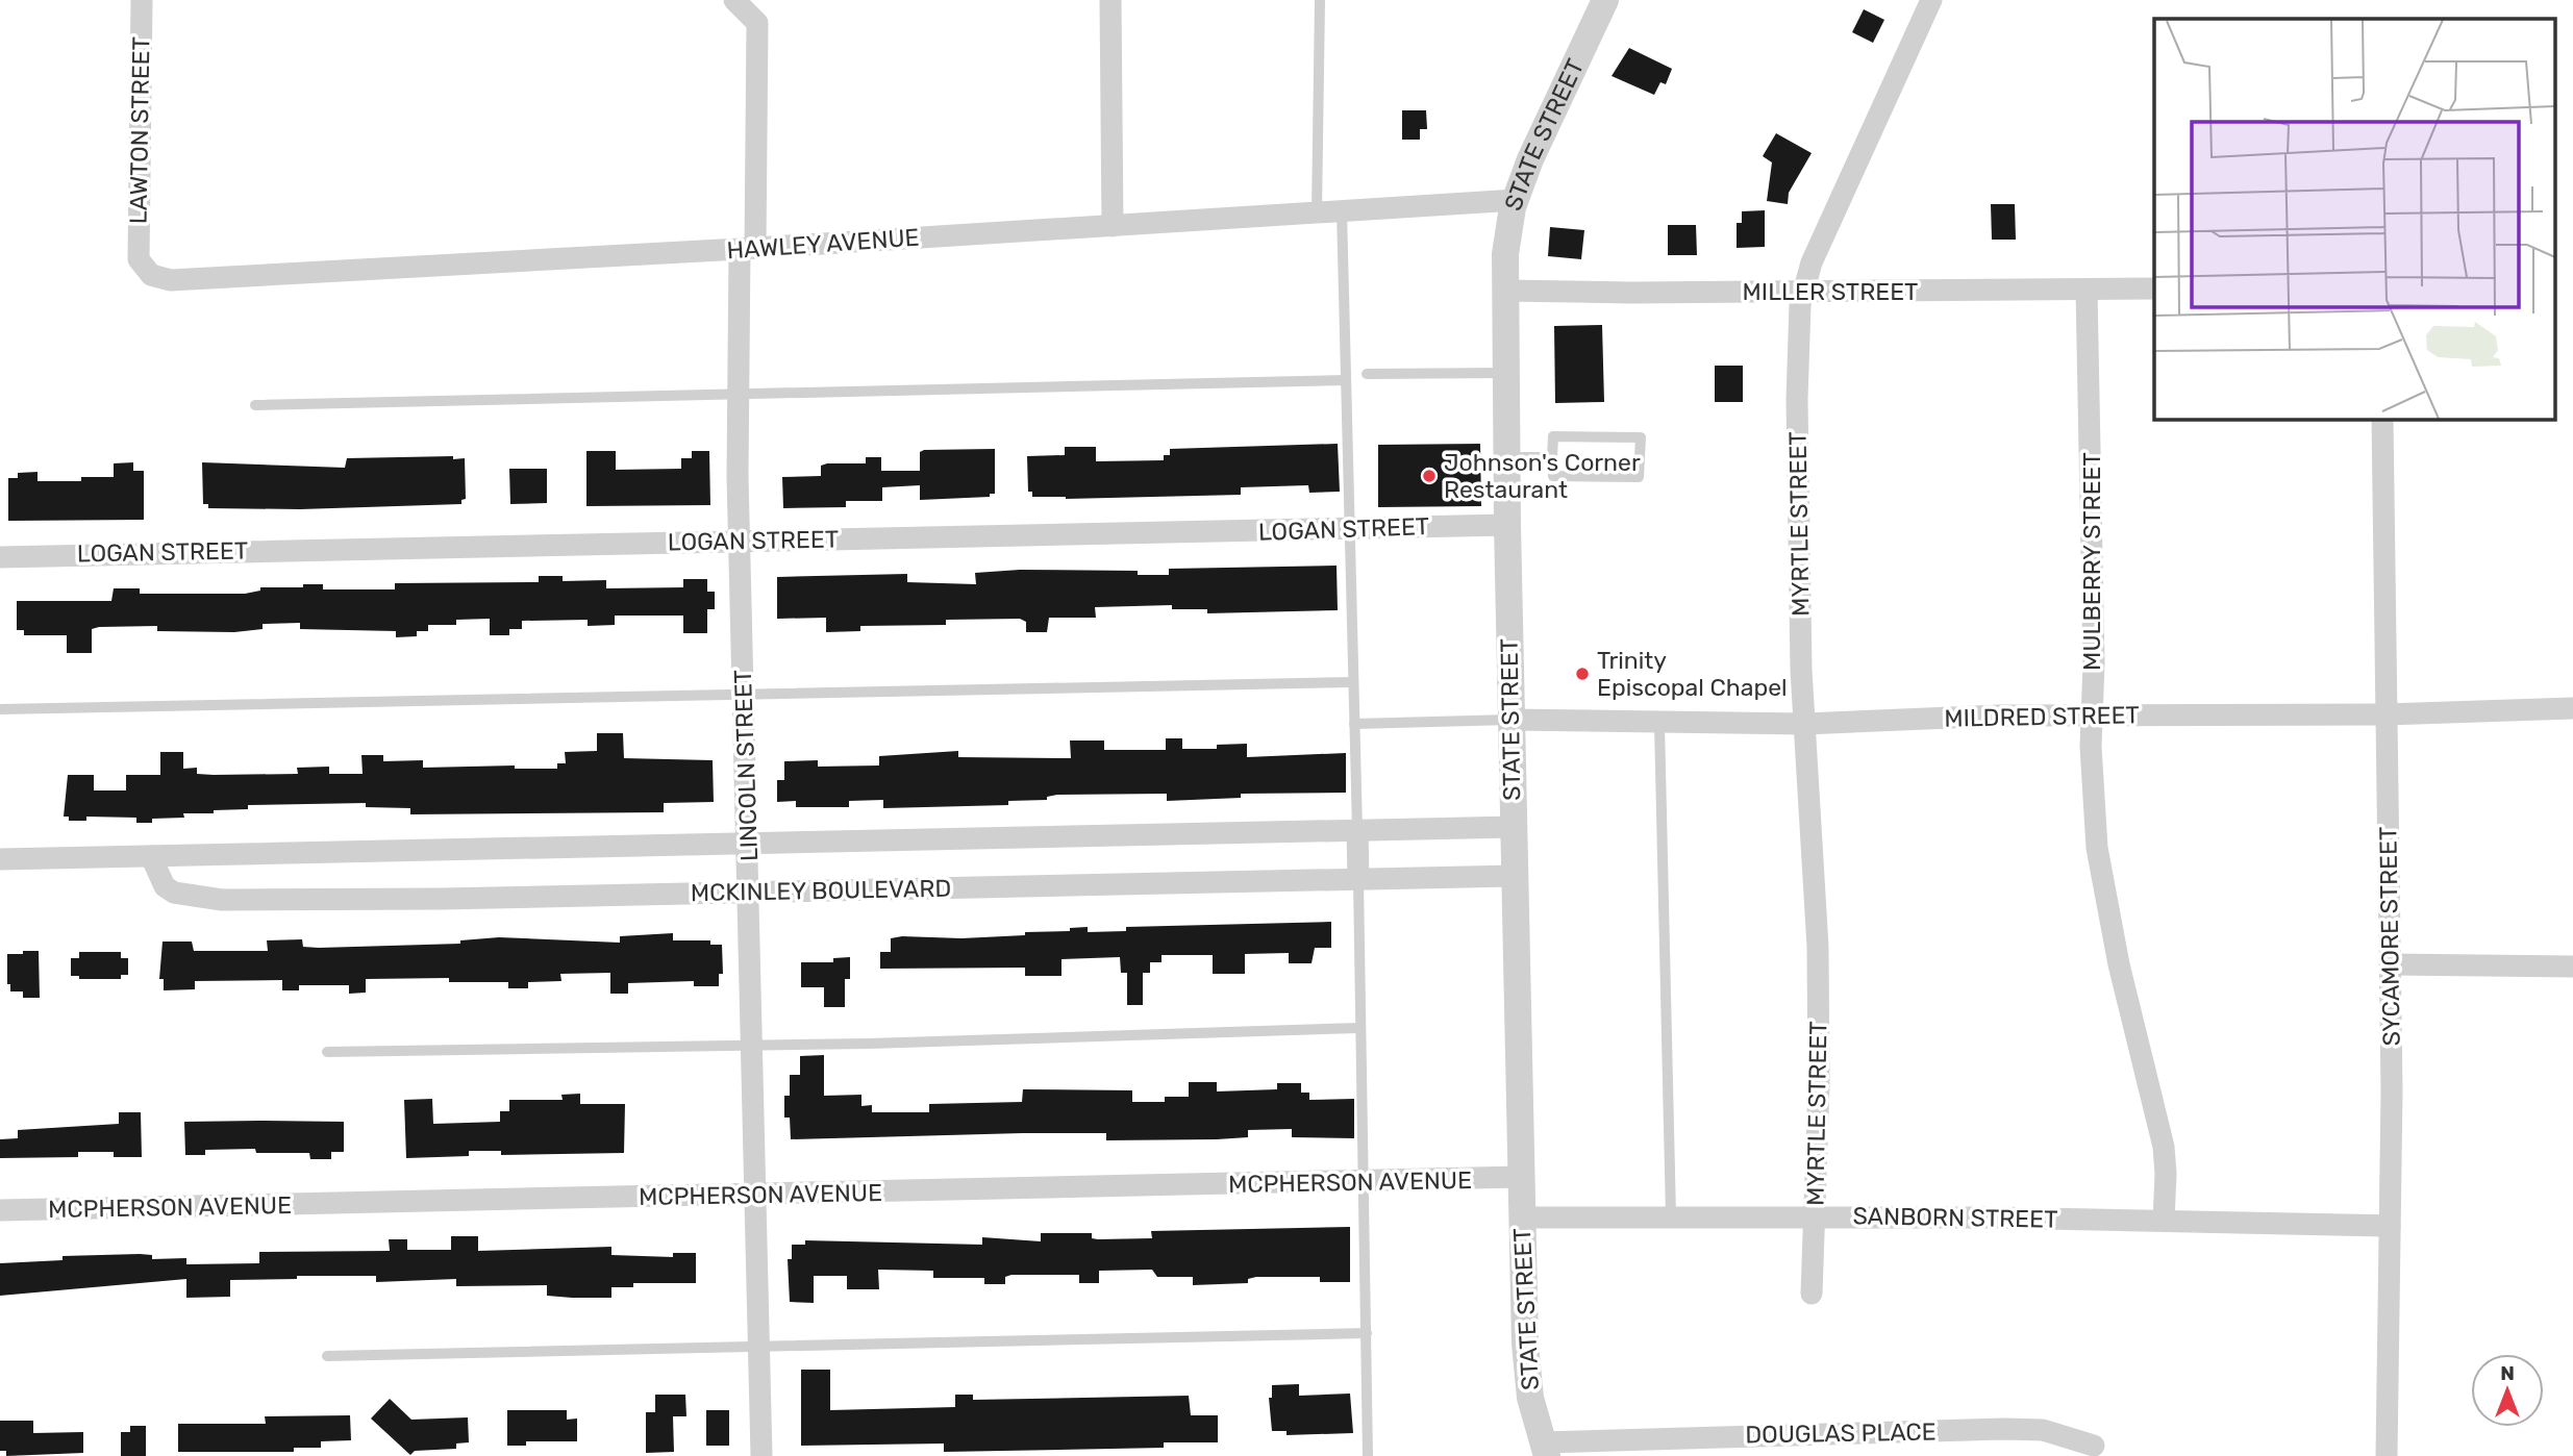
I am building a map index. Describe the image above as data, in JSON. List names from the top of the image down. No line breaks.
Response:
{"streets":{"street":["LAWTON STREET","STATE STREET","HAWLEY AVENUE","MILLER STREET","MYRTLE STREET","LOGAN STREET","MULBERRY STREET","MILDRED STREET","LINCOLN STREET","MCKINLEY BOULEVARD","SYCAMORE STREET","MCPHERSON AVENUE","SANBORN STREET","DOUGLAS PLACE"]},"crossings":[["LAWTON STREET","HAWLEY AVENUE"],["STATE STREET","HAWLEY AVENUE"],["STATE STREET","MILLER STREET"],["STATE STREET","LOGAN STREET"],["STATE STREET","MILDRED STREET"],["STATE STREET","MCKINLEY BOULEVARD"],["STATE STREET","MCPHERSON AVENUE"],["STATE STREET","SANBORN STREET"],["STATE STREET","DOUGLAS PLACE"],["HAWLEY AVENUE","LINCOLN STREET"],["MILLER STREET","MYRTLE STREET"],["MILLER STREET","MULBERRY STREET"],["MYRTLE STREET","MILDRED STREET"],["MYRTLE STREET","SANBORN STREET"],["LOGAN STREET","LINCOLN STREET"],["MULBERRY STREET","MILDRED STREET"],["MULBERRY STREET","SANBORN STREET"],["MILDRED STREET","SYCAMORE STREET"],["LINCOLN STREET","MCKINLEY BOULEVARD"],["LINCOLN STREET","MCPHERSON AVENUE"],["SYCAMORE STREET","SANBORN STREET"]],"places":["Johnson's Corner Restaurant","Trinity Episcopal Chapel"],"north":"top"}
